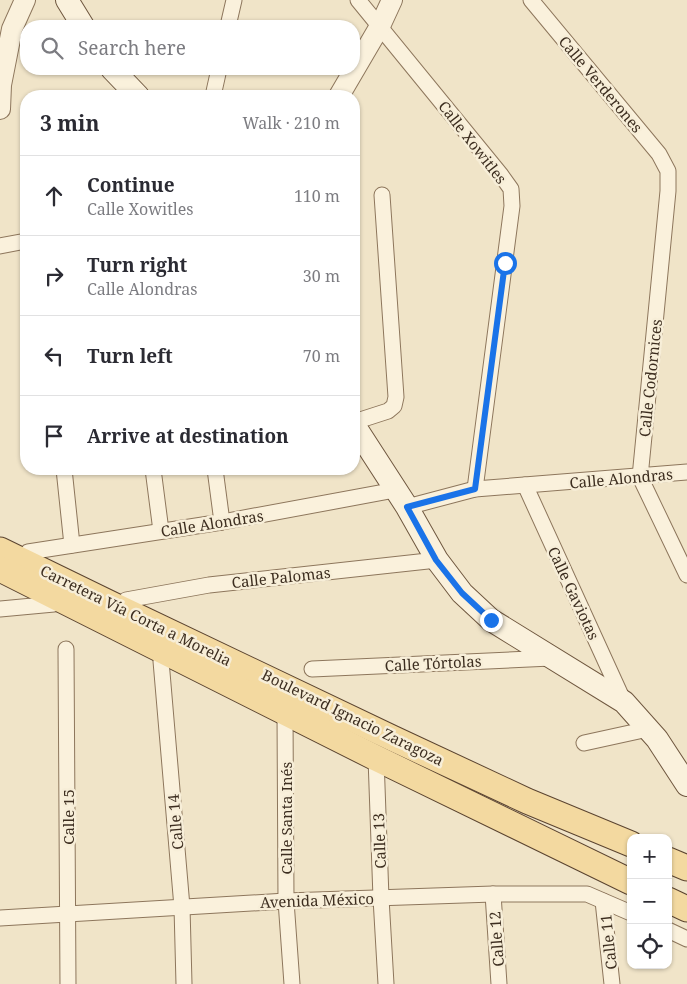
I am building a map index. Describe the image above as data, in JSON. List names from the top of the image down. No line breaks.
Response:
{"streets":{"main road":["Carretera Vía Corta a Morelia","Boulevard Ignacio Zaragoza"],"street":["Calle Verderones","Calle Xowitles","Calle Codornices","Calle Alondras","Calle Palomas","Calle Gaviotas","Calle Tórtolas","Calle 15","Calle Santa Inés","Calle 14","Calle 13","Avenida México","Calle 12","Calle 11"]},"crossings":[["Calle Verderones","Calle Codornices"],["Calle Xowitles","Calle Alondras"],["Calle Codornices","Calle Alondras"],["Calle Alondras","Calle Gaviotas"],["Calle Alondras","Boulevard Ignacio Zaragoza"],["Calle Palomas","Boulevard Ignacio Zaragoza"],["Carretera Vía Corta a Morelia","Boulevard Ignacio Zaragoza"],["Boulevard Ignacio Zaragoza","Calle Santa Inés"],["Boulevard Ignacio Zaragoza","Calle 14"],["Boulevard Ignacio Zaragoza","Calle 13"],["Calle 15","Avenida México"],["Calle Santa Inés","Avenida México"],["Calle 14","Avenida México"],["Calle 13","Avenida México"],["Avenida México","Calle 12"],["Avenida México","Calle 11"]],"page":{"search":"Search here","heading":["3 min","Walk · 210 m"],"list":[["Continue","Calle Xowitles","110 m"],["Turn right","Calle Alondras","30 m"],["Turn left","70 m"],"Arrive at destination"],"map_buttons":["+","−"]}}
